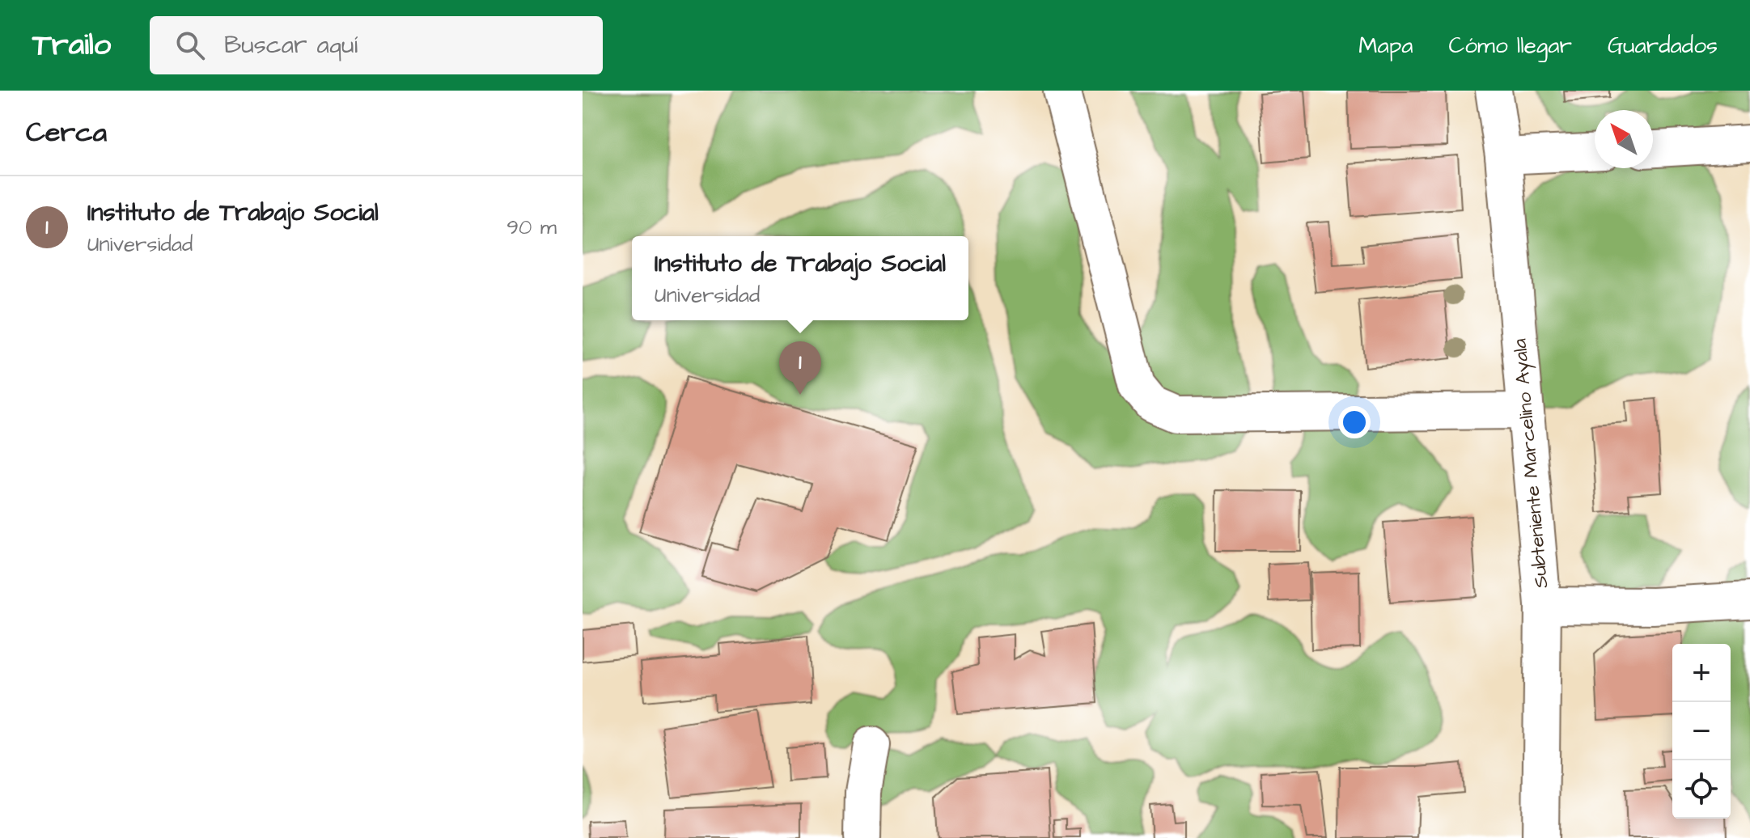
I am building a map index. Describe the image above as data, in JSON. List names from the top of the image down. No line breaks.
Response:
{"streets":{"street":["Subteniente Marcelino Ayala"]},"north":"top left","page":{"header":"Trailo","search":"Buscar aquí","nav":["Mapa","Cómo llegar","Guardados"],"heading":"Cerca","list":[{"mark":"1","name":"Instituto de Trabajo Social","note":"Universidad","value":"90 m"}],"popup":["Instituto de Trabajo Social","Universidad"],"pins":"1","map_buttons":["+","−"]}}
